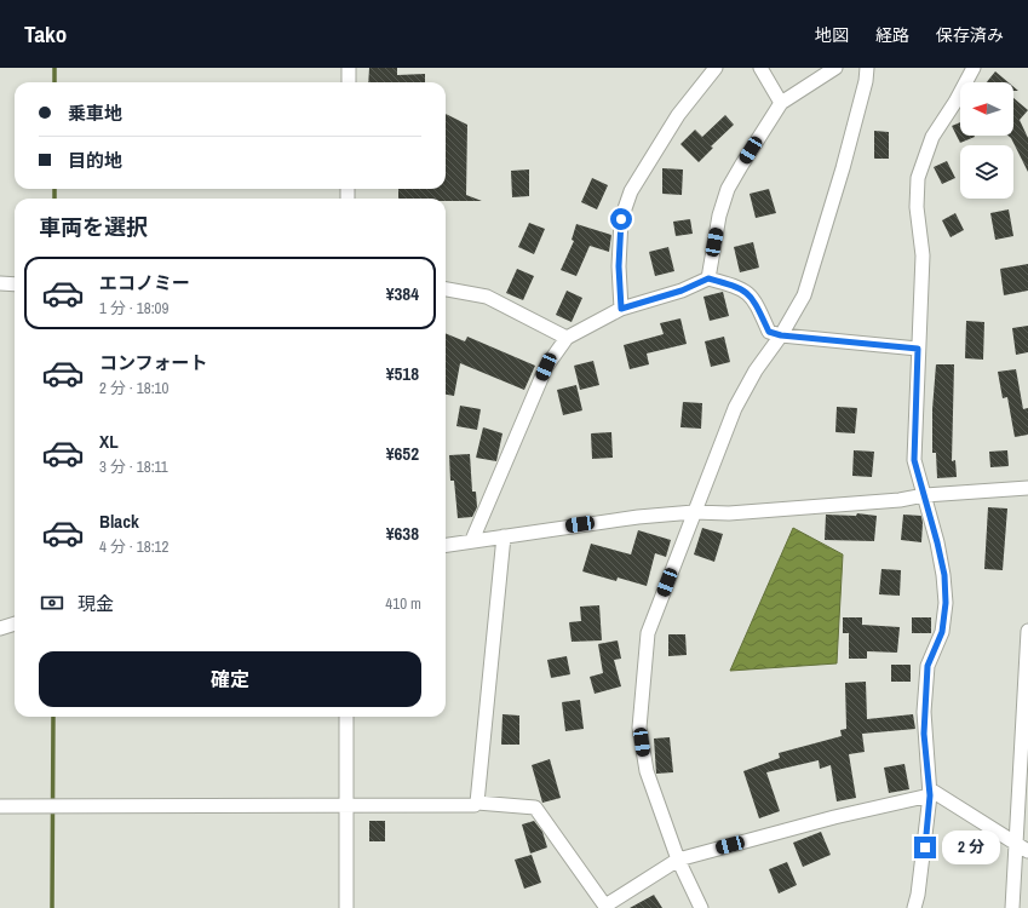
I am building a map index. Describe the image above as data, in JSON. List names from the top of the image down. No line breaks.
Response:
{"north":"left","page":{"header":"Tako","nav":["地図","経路","保存済み"],"banner":["乗車地","目的地"],"heading":"車両を選択","list":[{"name":"エコノミー","note":"1 分 · 18:09","value":"¥384"},{"name":"コンフォート","note":"2 分 · 18:10","value":"¥518"},{"name":"XL","note":"3 分 · 18:11","value":"¥652"},{"name":"Black","note":"4 分 · 18:12","value":"¥638"}],"pay":["現金","410 m"],"buttons":"確定","bubble":"2 分"}}
